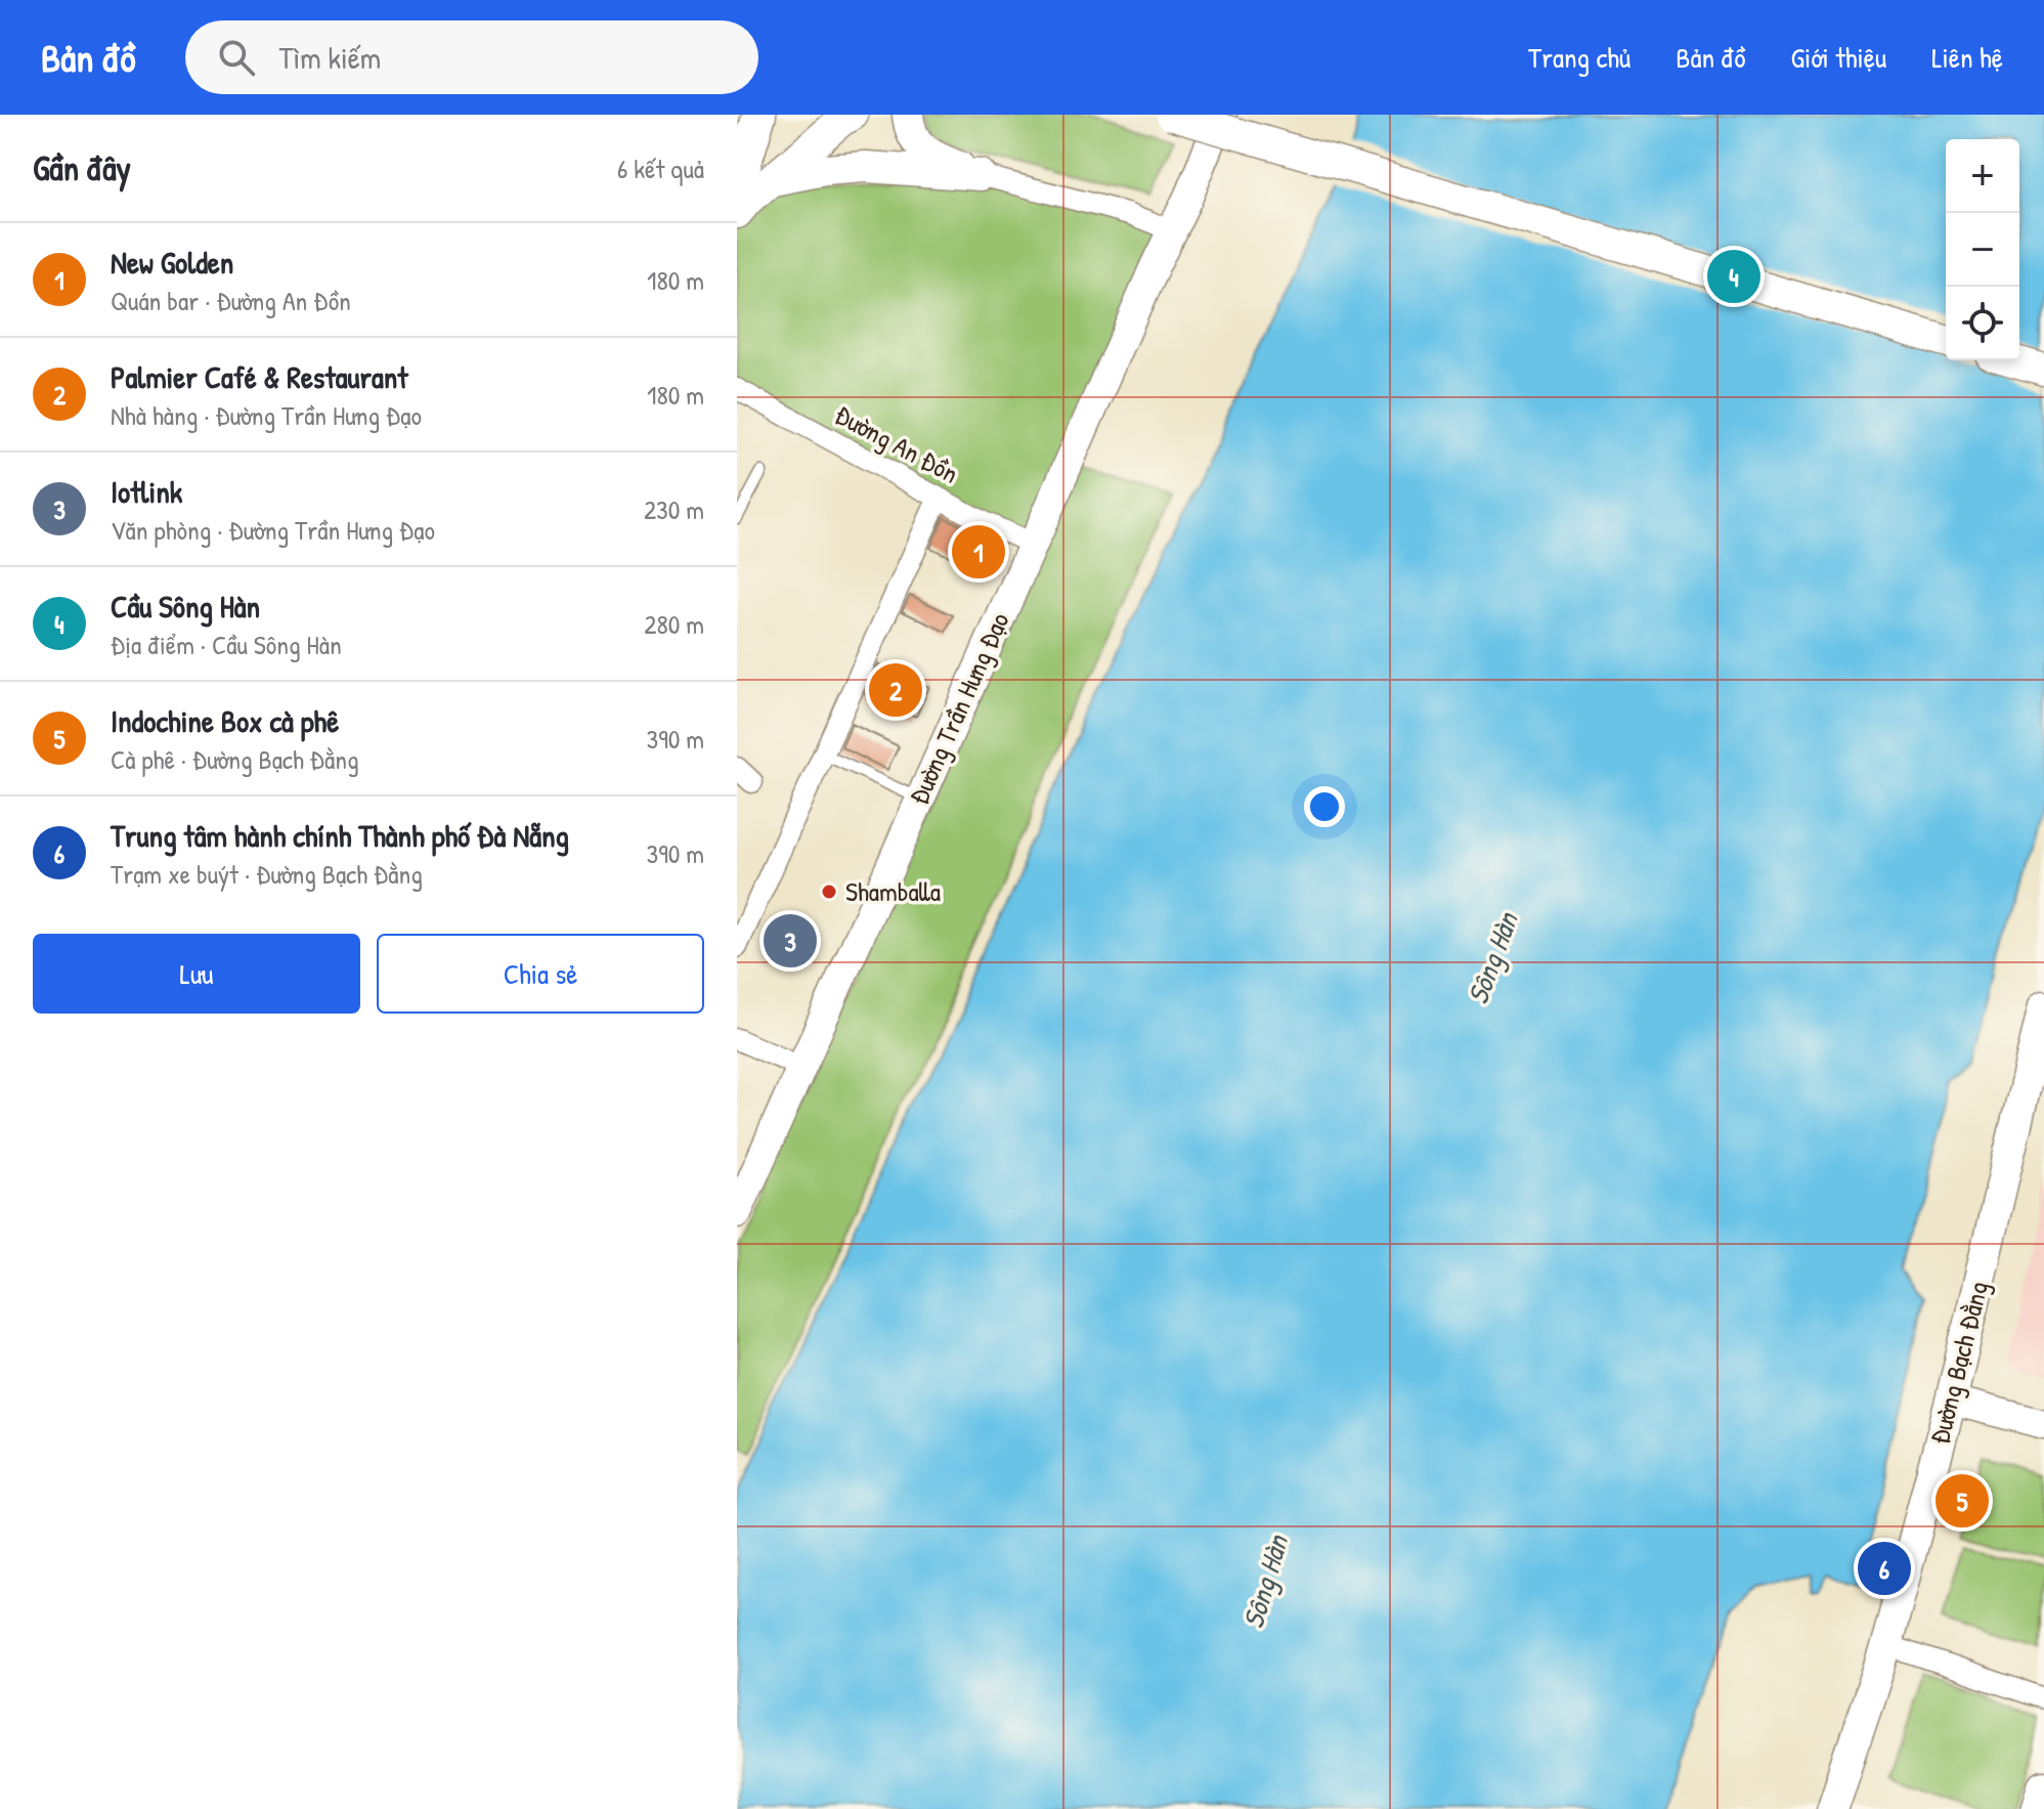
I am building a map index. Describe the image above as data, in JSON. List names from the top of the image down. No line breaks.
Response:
{"streets":{"main road":["Đường Trần Hưng Đạo","Đường Bạch Đằng"],"street":["Đường An Đồn"]},"crossings":[["Đường An Đồn","Đường Trần Hưng Đạo"]],"water":["Sông Hàn"],"places":["Shamballa"],"page":{"header":"Bản đồ","search":"Tìm kiếm","nav":["Trang chủ","Bản đồ","Giới thiệu","Liên hệ"],"heading":["Gần đây","6 kết quả"],"map_buttons":["+","−"],"list":[{"mark":"1","name":"New Golden","note":"Quán bar · Đường An Đồn","value":"180 m"},{"mark":"2","name":"Palmier Café & Restaurant","note":"Nhà hàng · Đường Trần Hưng Đạo","value":"180 m"},{"mark":"3","name":"Iotlink","note":"Văn phòng · Đường Trần Hưng Đạo","value":"230 m"},{"mark":"4","name":"Cầu Sông Hàn","note":"Địa điểm · Cầu Sông Hàn","value":"280 m"},{"mark":"5","name":"Indochine Box cà phê","note":"Cà phê · Đường Bạch Đằng","value":"390 m"},{"mark":"6","name":"Trung tâm hành chính Thành phố Đà Nẵng","note":"Trạm xe buýt · Đường Bạch Đằng","value":"390 m"}],"pins":["4","1","2","3","5","6"],"buttons":["Lưu","Chia sẻ"]}}
